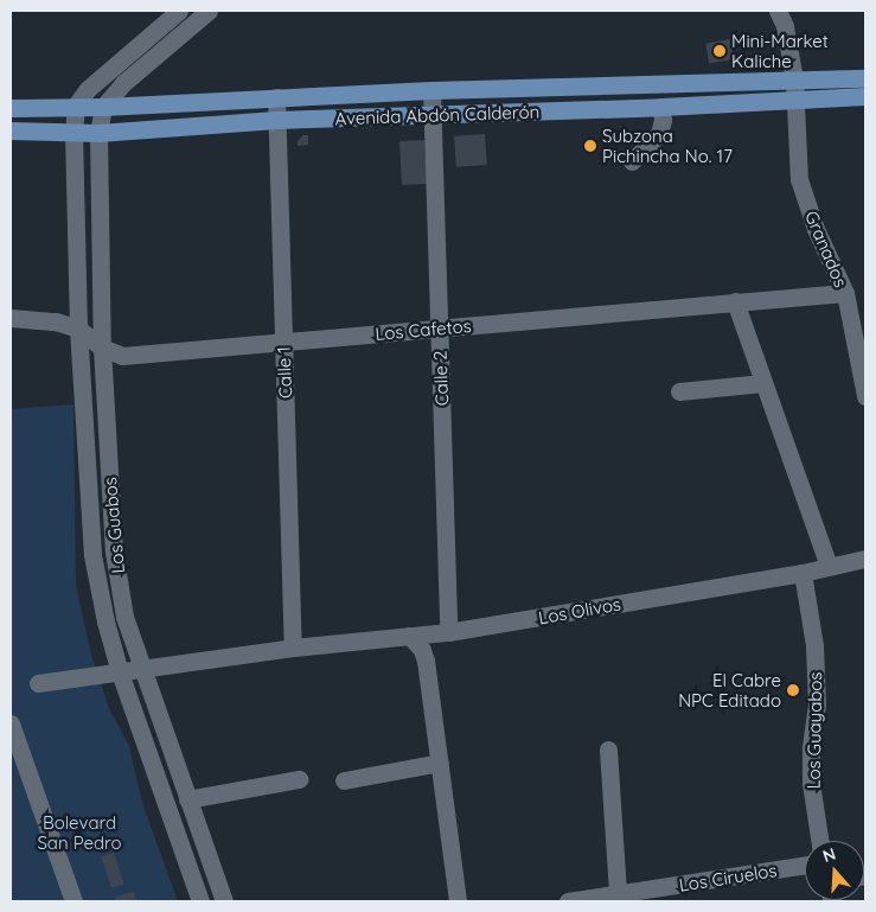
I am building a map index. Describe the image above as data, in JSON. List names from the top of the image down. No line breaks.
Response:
{"streets":{"main road":["Avenida Abdón Calderón"],"street":["Granados","Los Cafetos","Calle 1","Calle 2","Los Guabos","Los Olivos","Los Guayabos","Los Ciruelos"]},"crossings":[["Avenida Abdón Calderón","Granados"],["Avenida Abdón Calderón","Calle 1"],["Avenida Abdón Calderón","Calle 2"],["Avenida Abdón Calderón","Los Guabos"],["Granados","Los Cafetos"],["Los Cafetos","Calle 1"],["Los Cafetos","Calle 2"],["Los Cafetos","Los Guabos"],["Calle 1","Los Olivos"],["Calle 2","Los Olivos"],["Los Guabos","Los Olivos"],["Los Olivos","Los Guayabos"]],"parks":["Bolevard San Pedro"],"places":["Mini-Market Kaliche","Subzona Pichincha No. 17","El Cabre NPC Editado"],"north":"top"}
